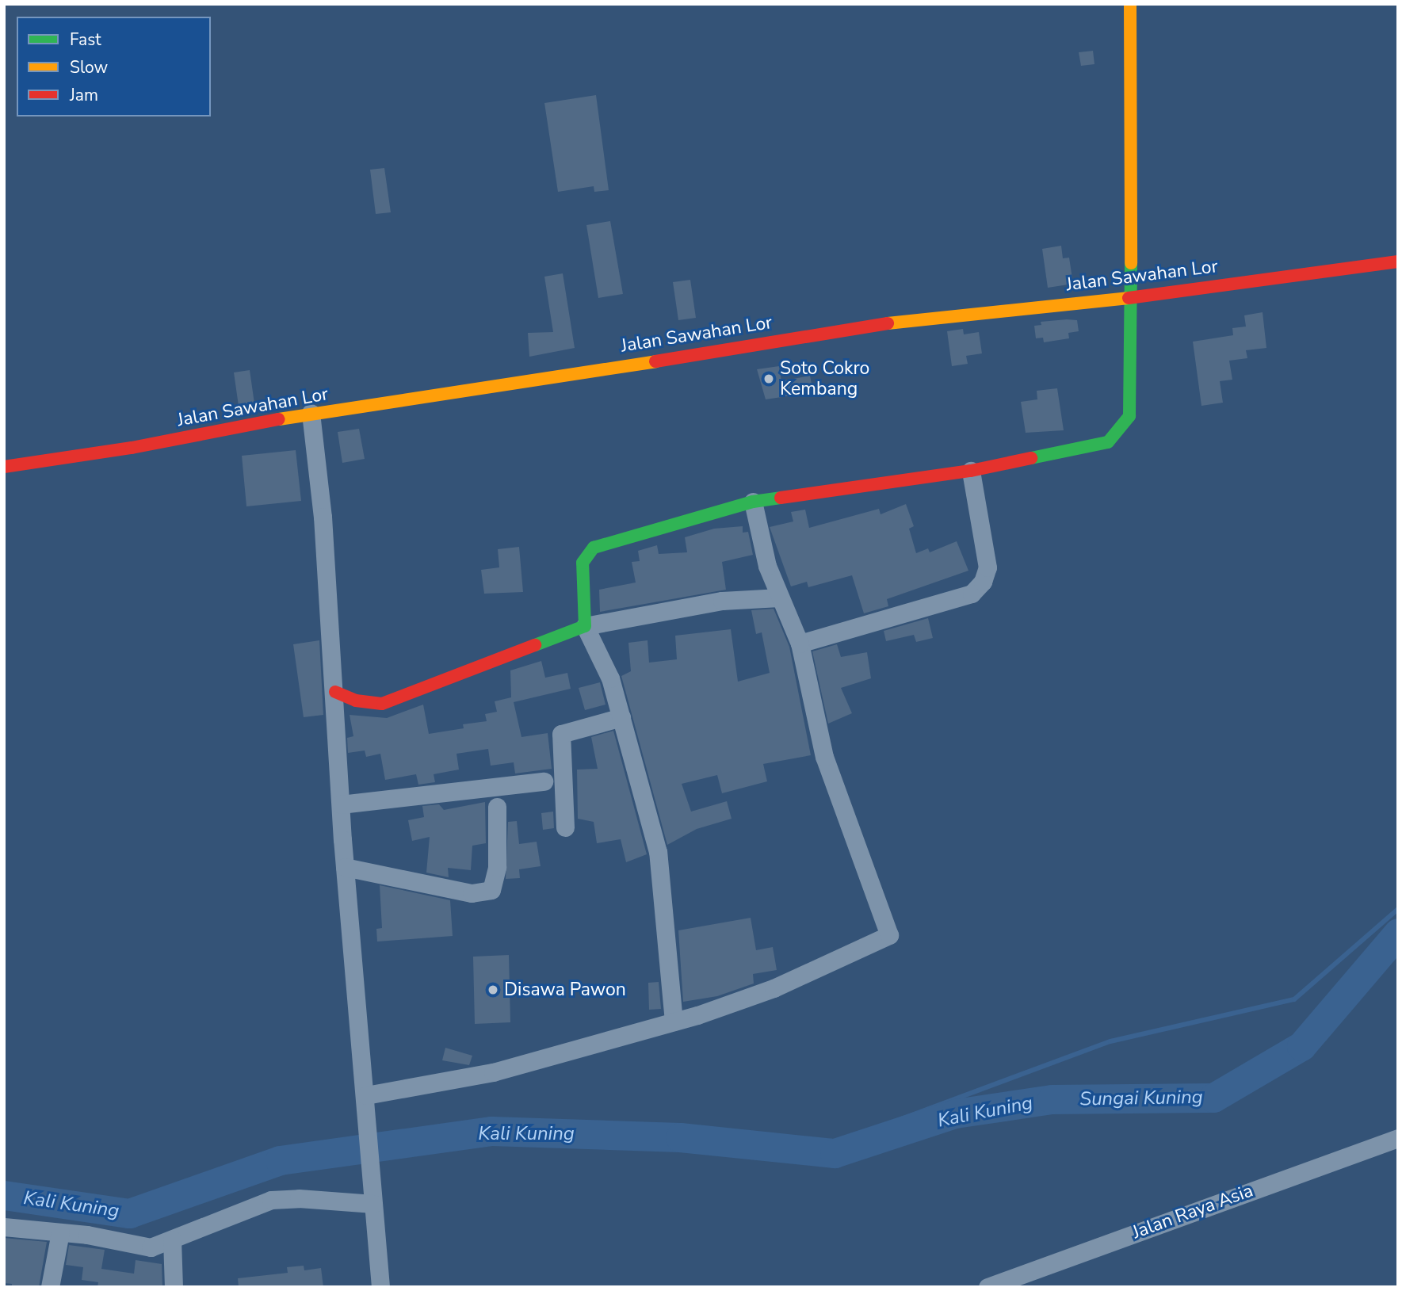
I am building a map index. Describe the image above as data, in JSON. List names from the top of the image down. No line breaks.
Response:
{"streets":{"main road":["Jalan Sawahan Lor"],"street":["Jalan Raya Asia"]},"water":["Sungai Kuning","Kali Kuning"],"places":["Soto Cokro Kembang","Disawa Pawon"],"legend":["Fast","Slow","Jam"]}
